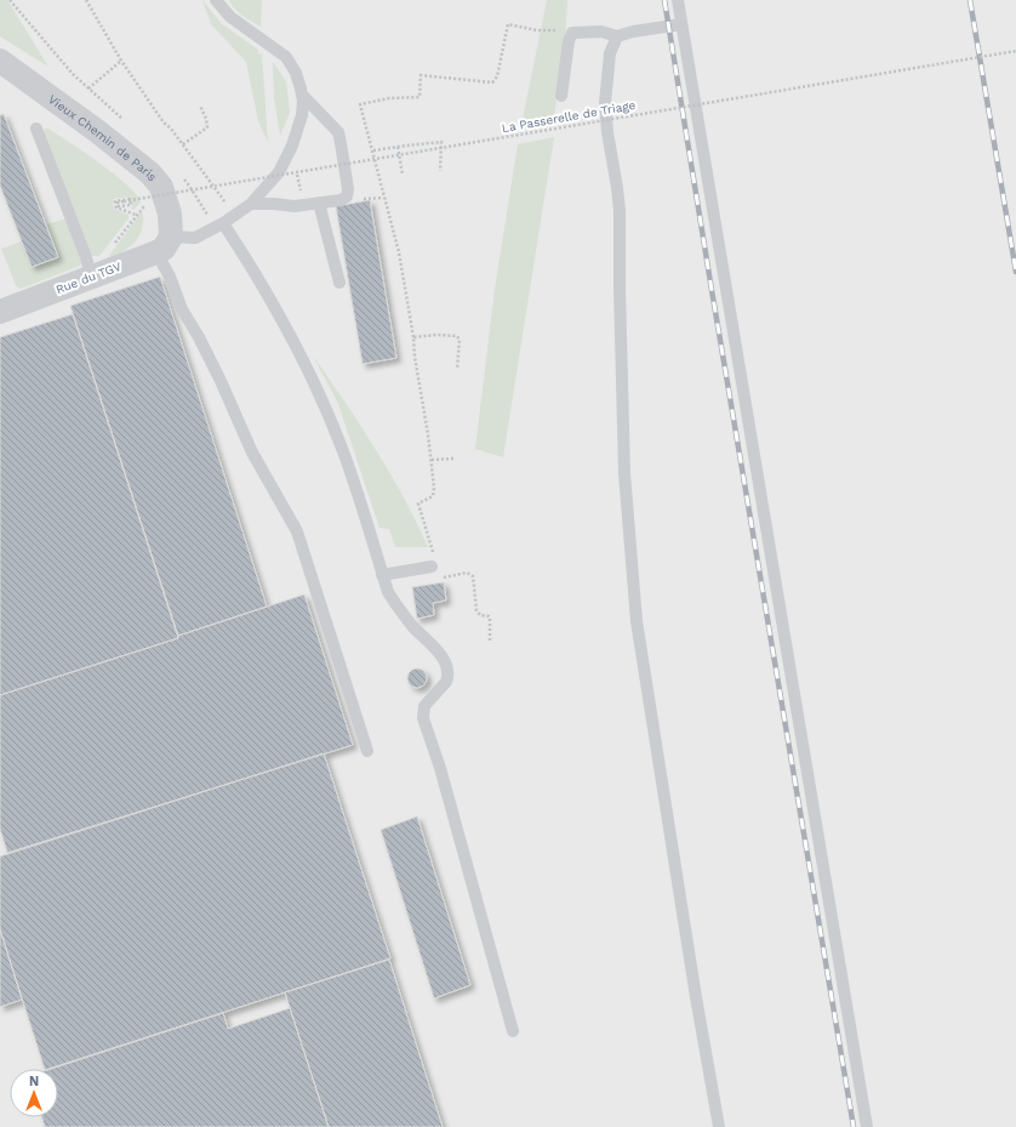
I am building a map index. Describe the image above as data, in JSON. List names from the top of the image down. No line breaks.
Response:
{"streets":{"street":["Vieux Chemin de Paris","Rue du TGV"],"path":["La Passerelle de Triage"]},"crossings":[["Vieux Chemin de Paris","Rue du TGV"]],"north":"top"}
